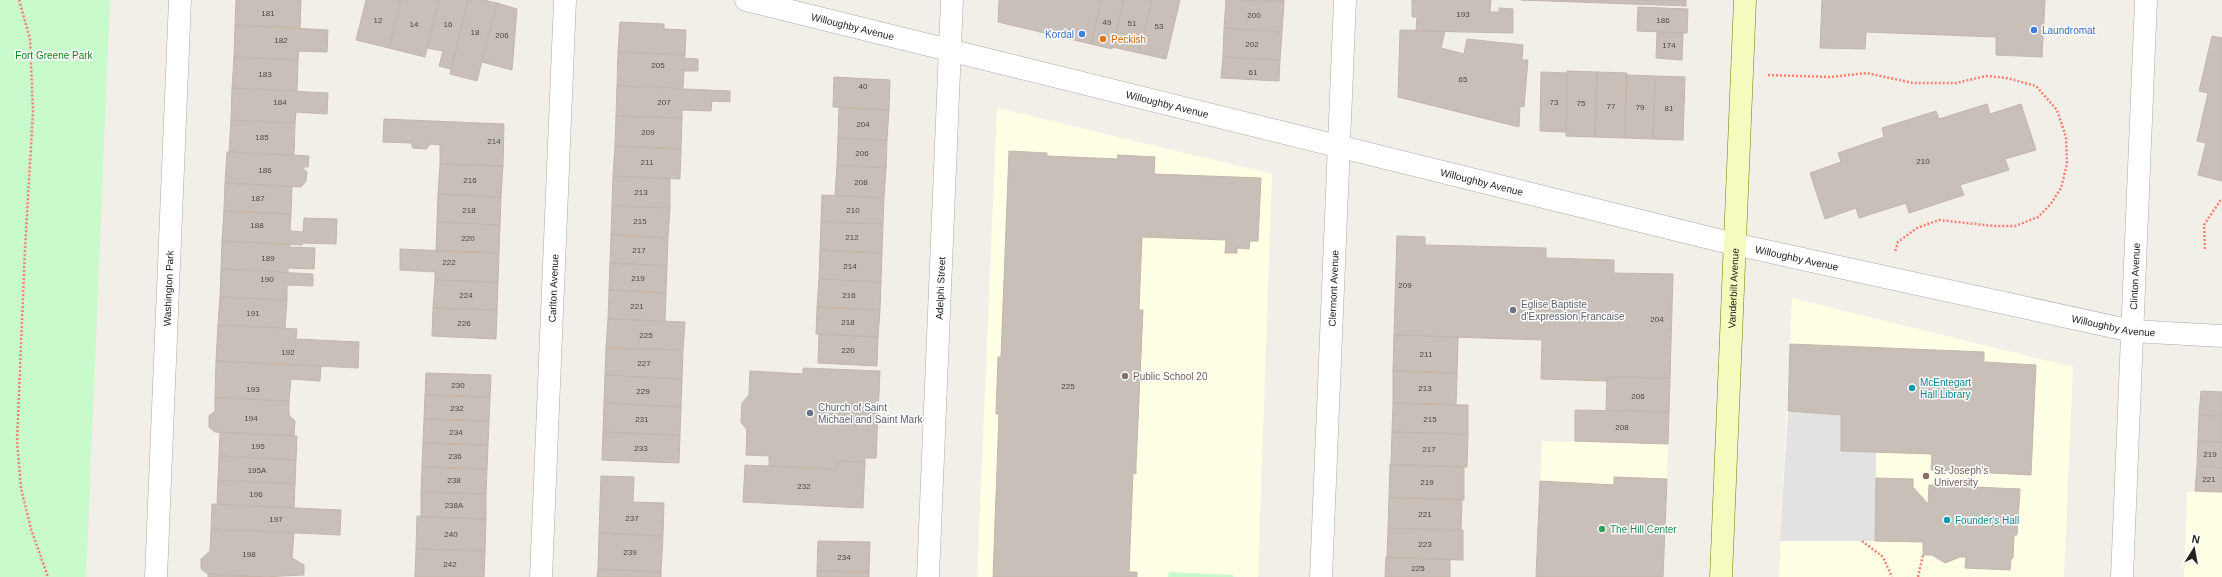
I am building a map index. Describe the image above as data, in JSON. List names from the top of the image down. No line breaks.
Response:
{"streets":{"main road":["Vanderbilt Avenue"],"street":["Willoughby Avenue","Clinton Avenue","Washington Park","Carlton Avenue","Adelphi Street","Clermont Avenue"]},"crossings":[["Willoughby Avenue","Clinton Avenue"],["Willoughby Avenue","Adelphi Street"],["Willoughby Avenue","Clermont Avenue"],["Willoughby Avenue","Vanderbilt Avenue"]],"parks":["Fort Greene Park"],"places":["Laundromat","Kordal","Peckish","Eglise Baptiste d'Expression Francaise","Public School 20","McEntegart Hall Library","Church of Saint Michael and Saint Mark","St. Joseph's University","Founder's Hall","The Hill Center"],"house_numbers":["181","193","200","12","186","49","51","14","16","53","18","206","182","202","174","205","61","183","65","40","184","207","73","75","77","79","81","204","209","185","214","206","210","211","186","216","208","213","187","218","210","215","188","212","220","217","189","222","214","219","190","209","224","216","221","191","204","218","226","225","220","192","211","227","230","225","213","193","229","206","232","194","231","215","208","234","195","233","217","219","236","195A","221","238","219","232","196","238A","221","237","197","240","223","239","198","234","242","225"],"north":"top"}
